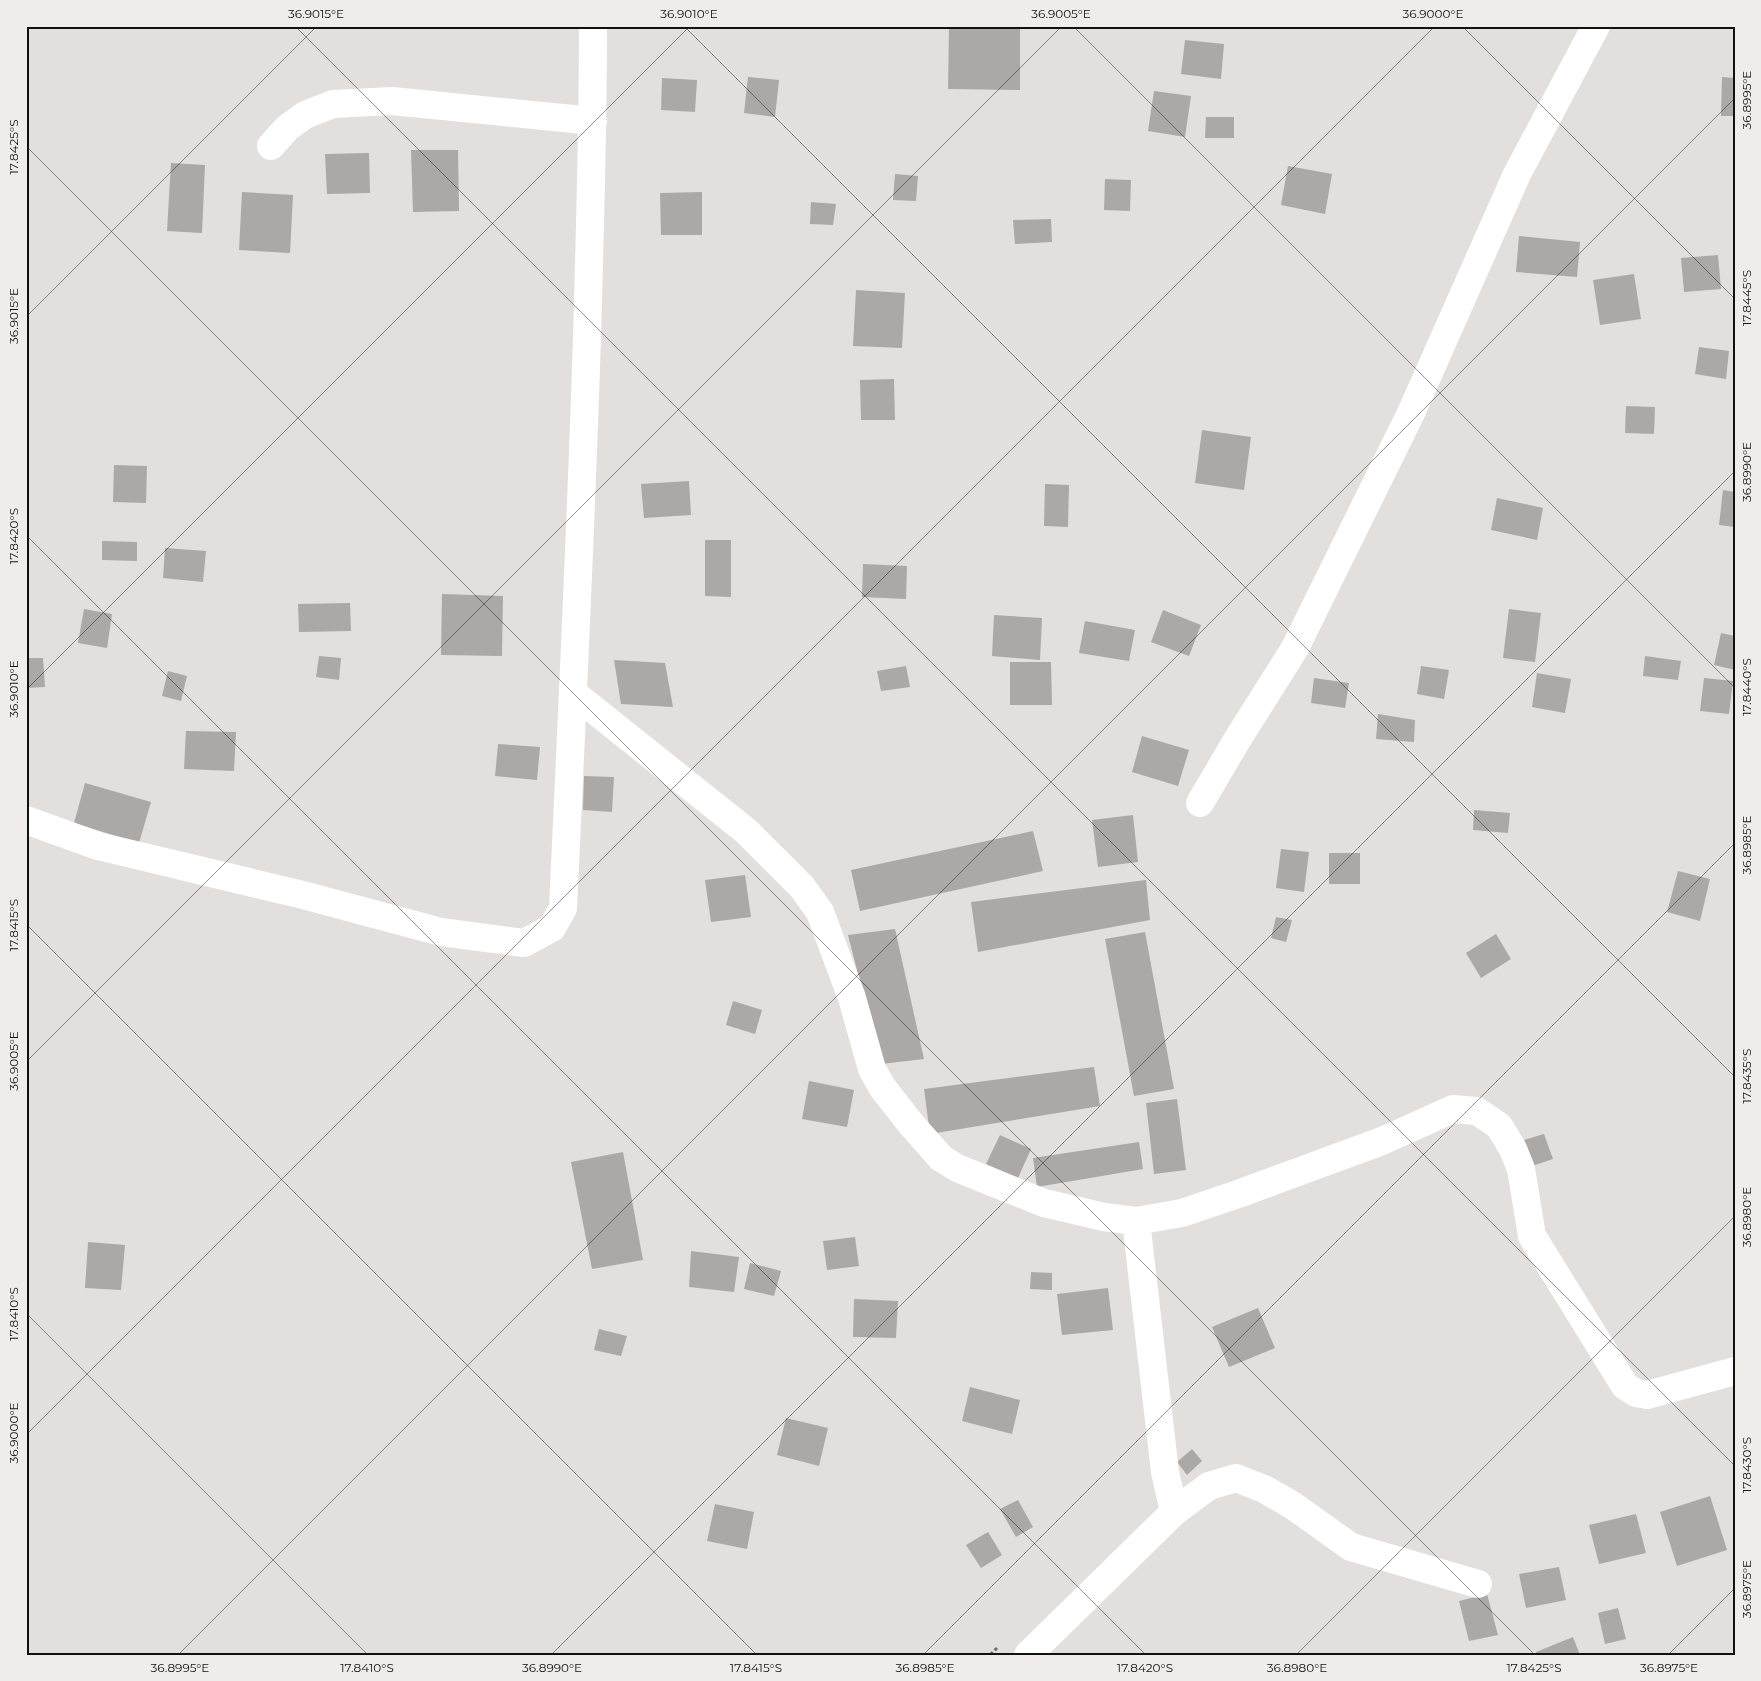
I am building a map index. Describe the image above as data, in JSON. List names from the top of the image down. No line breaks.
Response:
{"coordinates":["36.9015°E","36.9010°E","36.9005°E","36.9000°E","36.8995°E","17.8425°S","17.8445°S","36.8990°E","17.8420°S","17.8440°S","36.8985°E","17.8415°S","17.8435°S","36.8980°E","17.8410°S","17.8430°S","36.8975°E"]}
